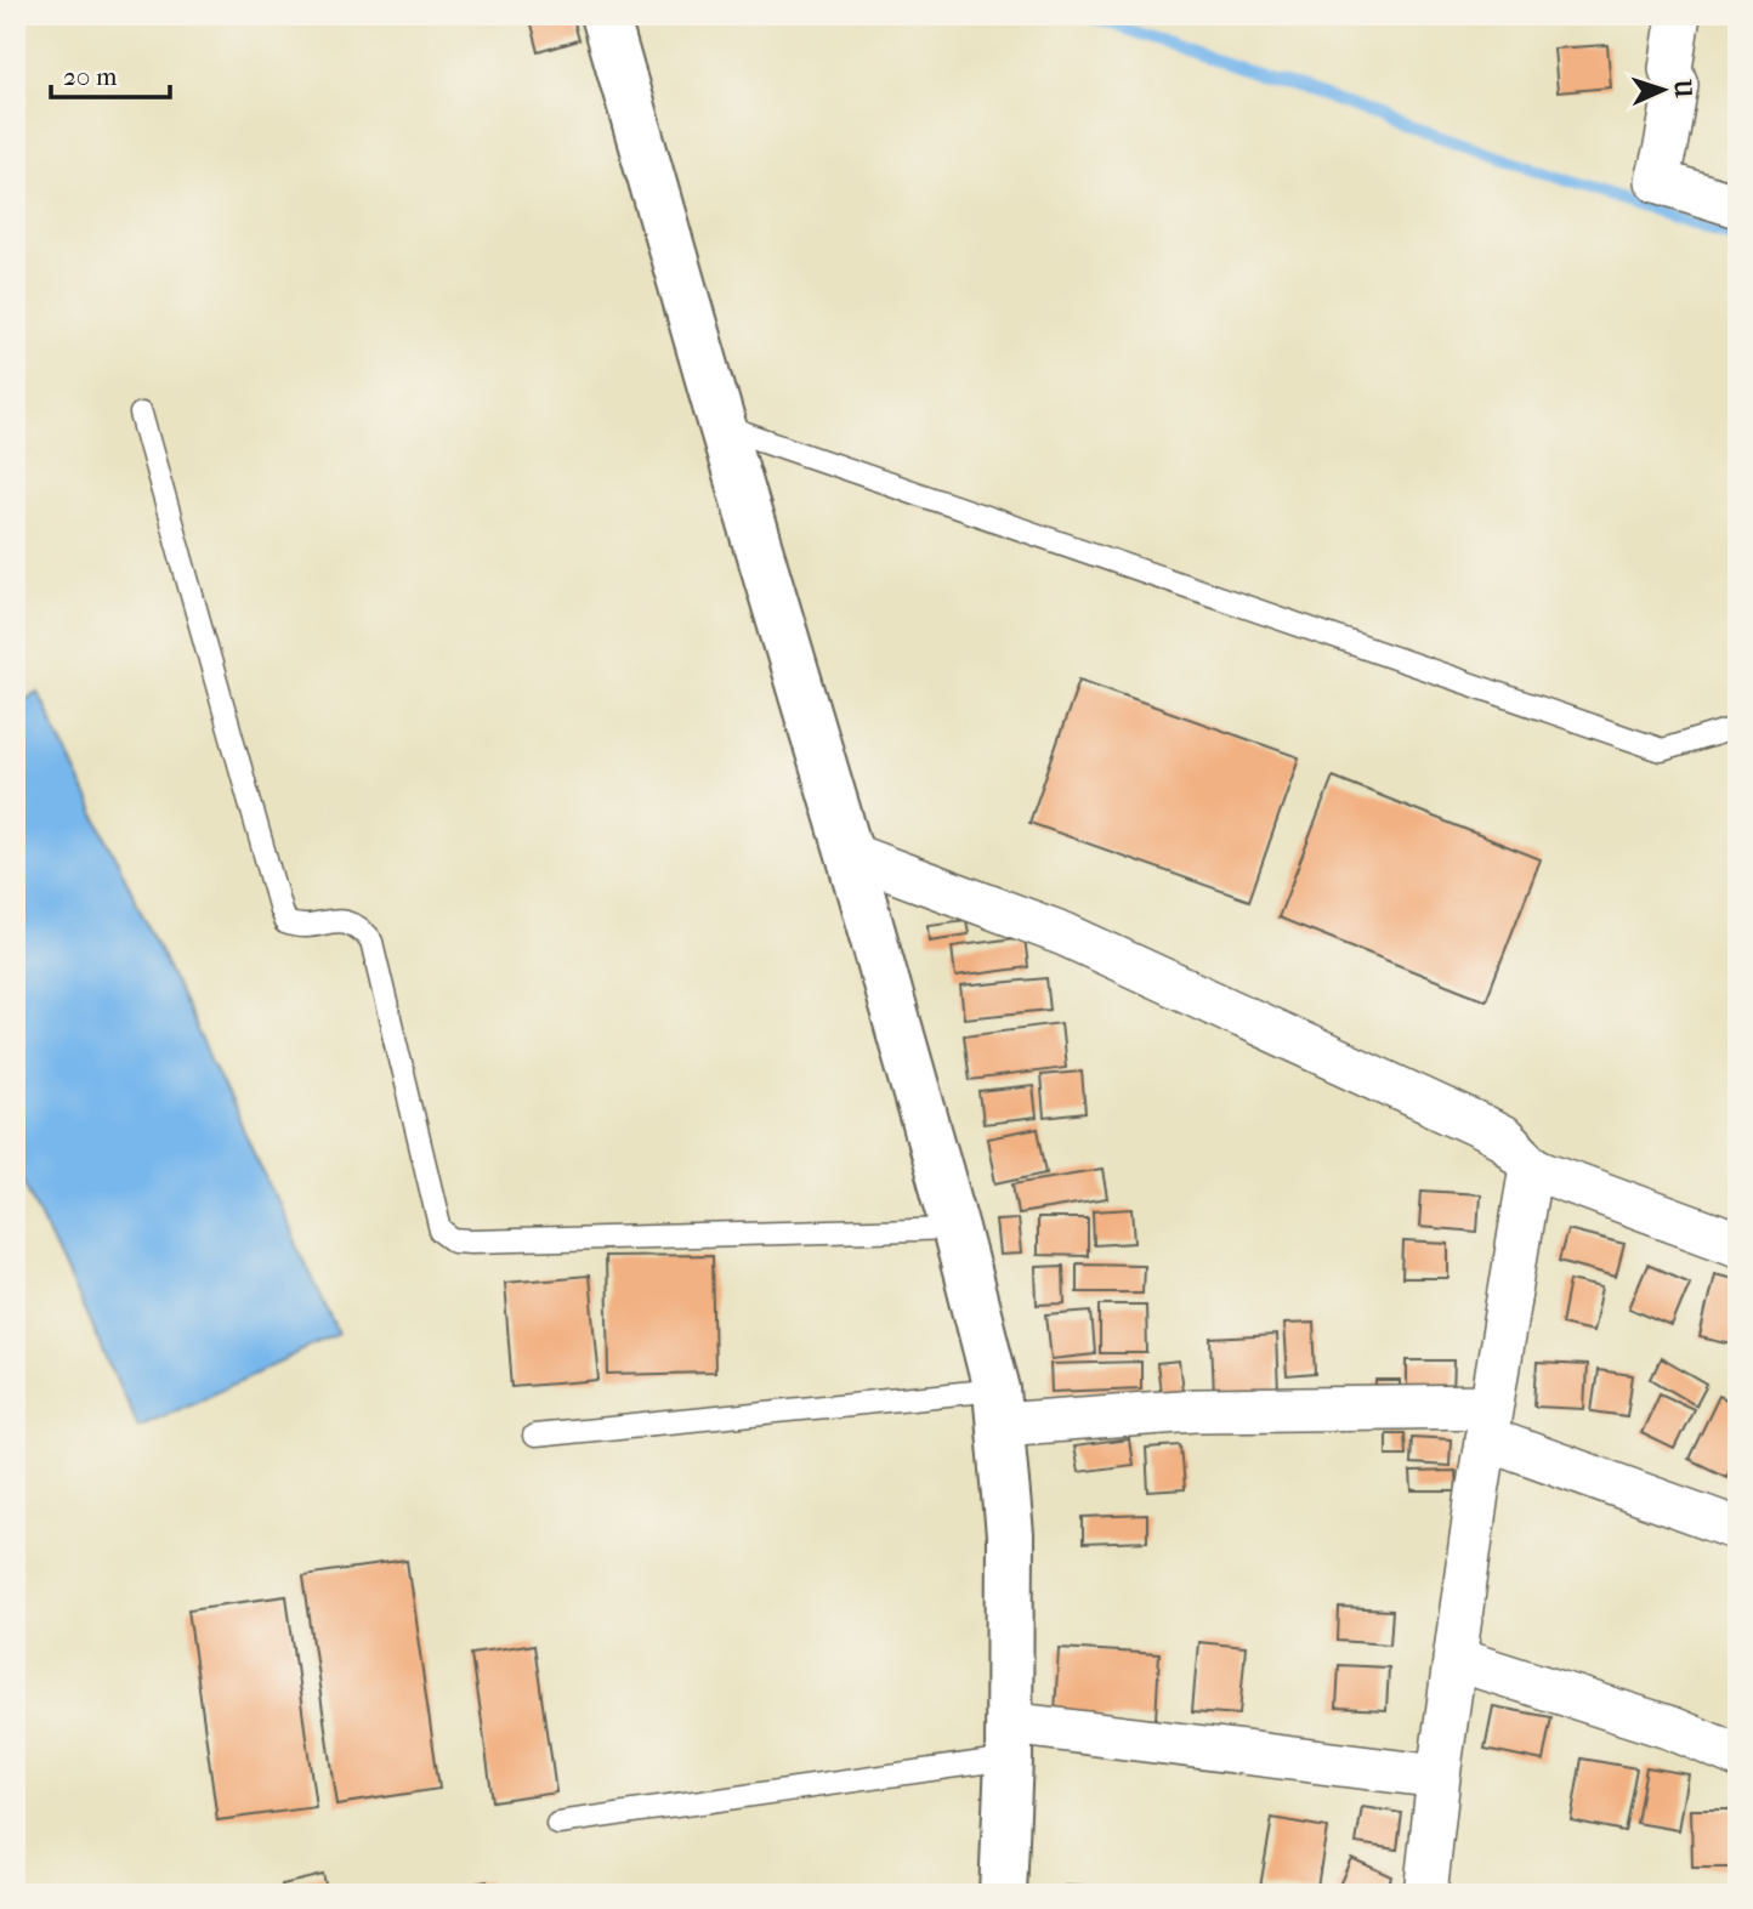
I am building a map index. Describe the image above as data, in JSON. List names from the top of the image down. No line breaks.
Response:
{"scale_bar":"20 m","north":"right"}
